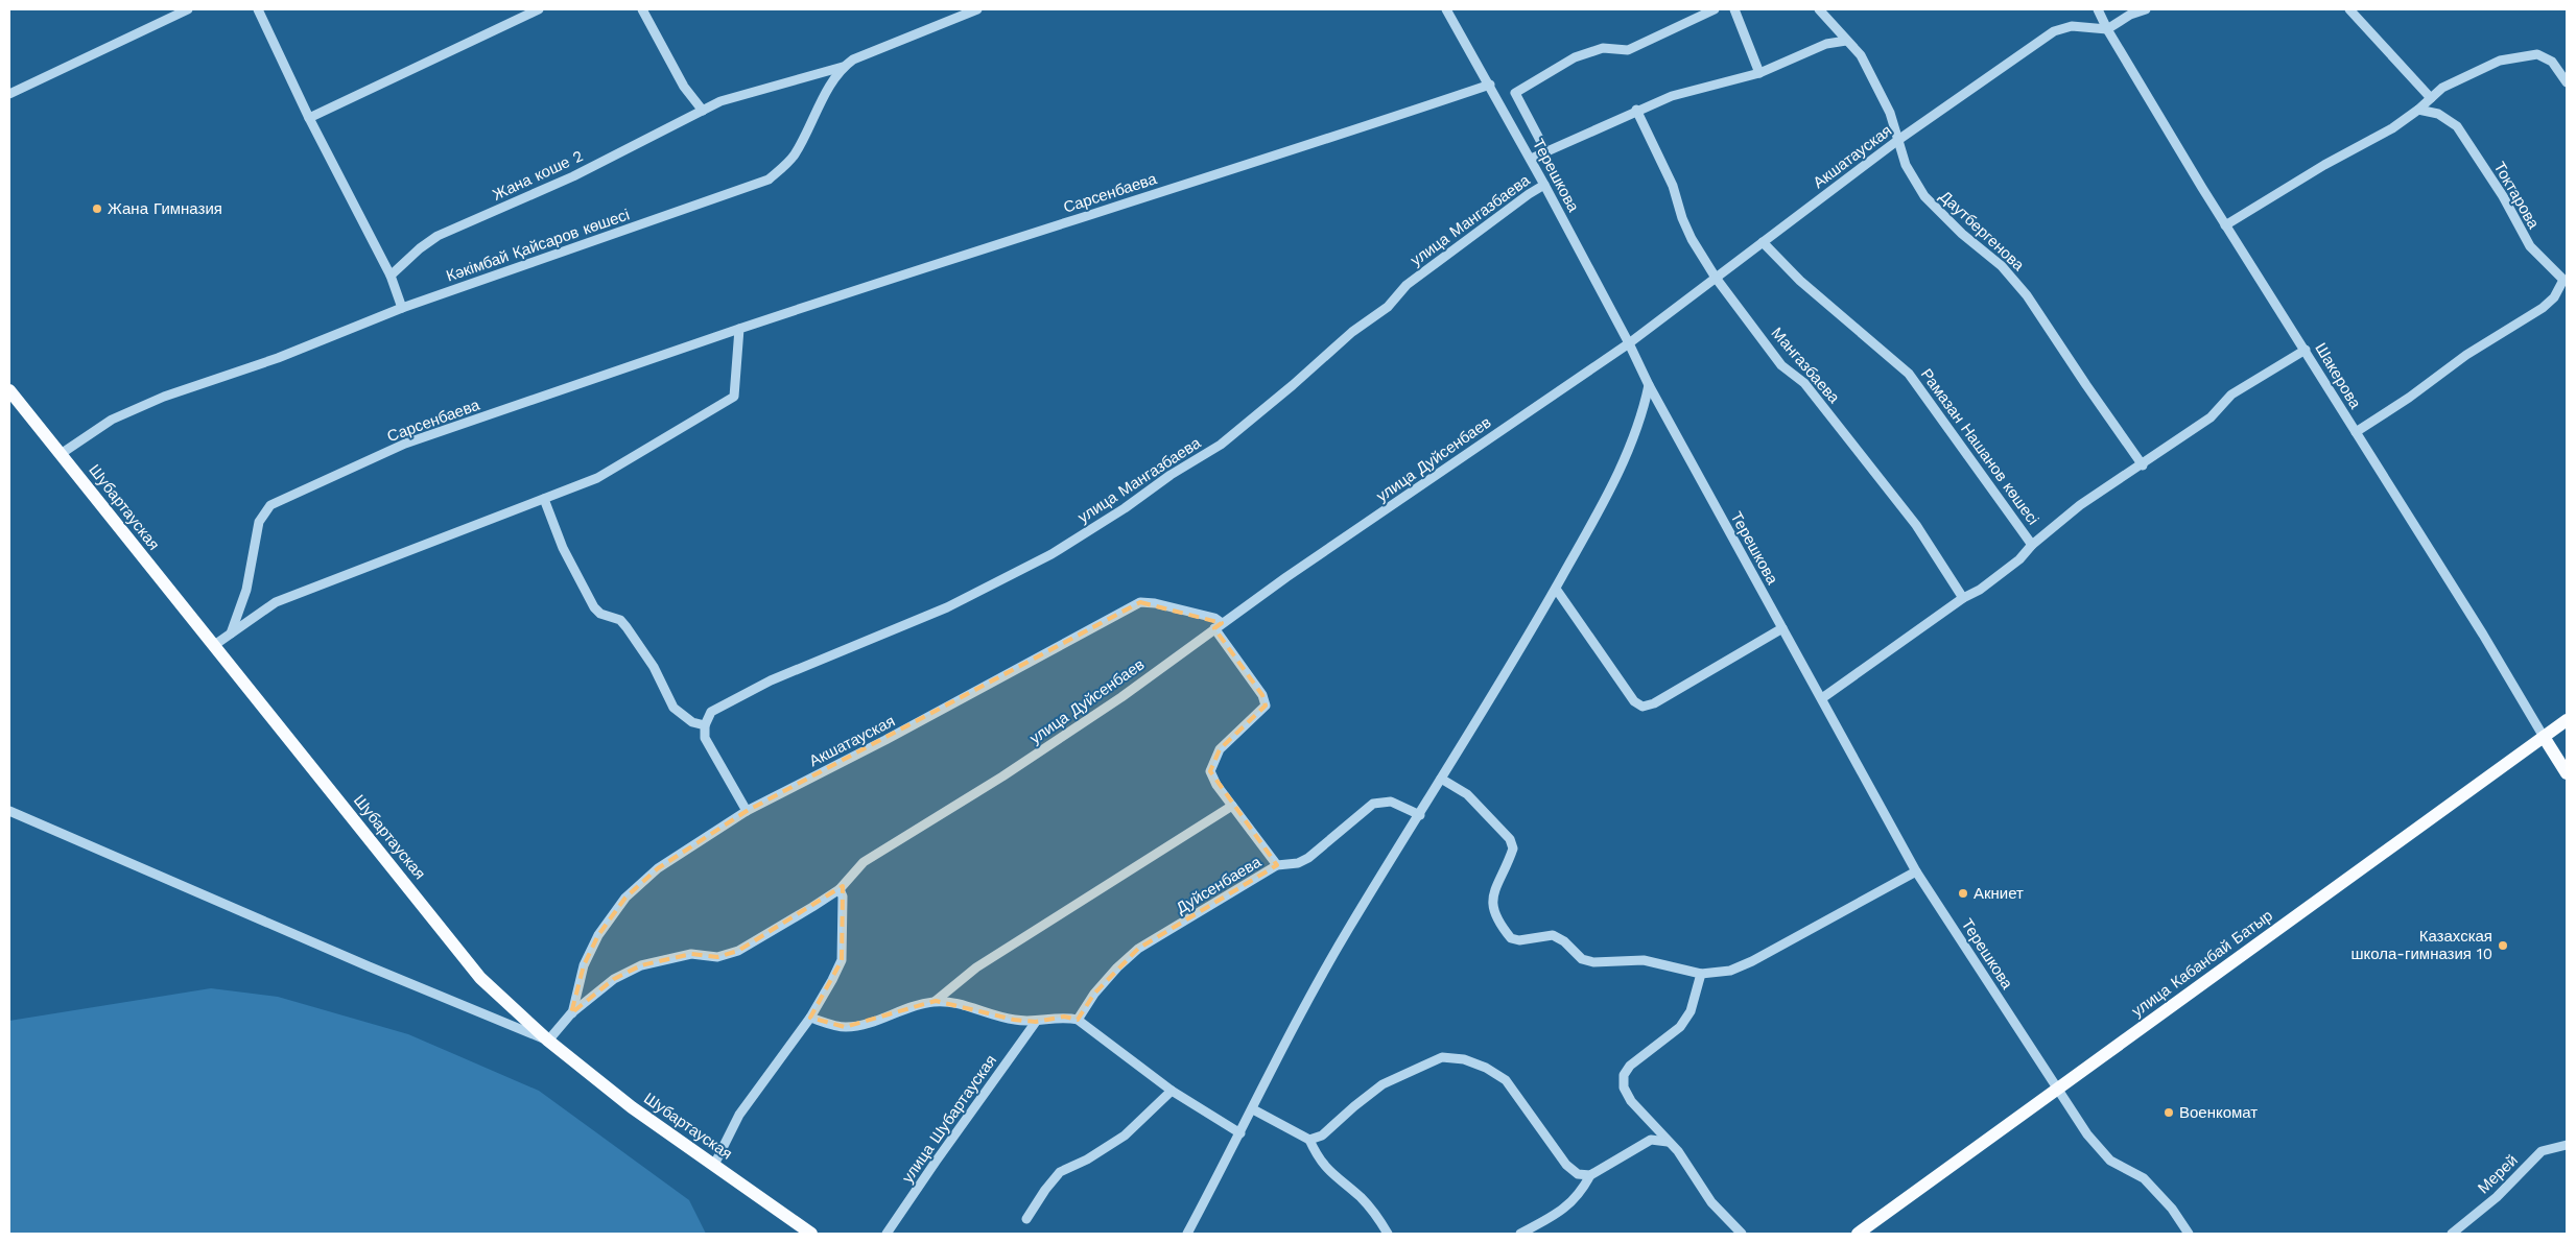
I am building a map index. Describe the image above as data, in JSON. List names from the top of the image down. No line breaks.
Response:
{"streets":{"main road":["Шубартауская","улица Кабанбай Батыр"],"street":["Акшатауская","Жана коше 2","Терешкова","Сарсенбаева","Токтарова","улица Мангазбаева","Даутбергенова","Кәкімбай Қайсаров көшесі","Мангазбаева","Шакерова","Рамазан Нашанов көшесі","улица Дуйсенбаев","Дуйсенбаева","улица Шубартауская","Мерей"]},"crossings":[["Акшатауская","Терешкова"],["Акшатауская","Даутбергенова"],["Акшатауская","Мангазбаева"],["Акшатауская","Шакерова"],["Акшатауская","Рамазан Нашанов көшесі"],["Акшатауская","улица Дуйсенбаев"],["Жана коше 2","Кәкімбай Қайсаров көшесі"],["Терешкова","Сарсенбаева"],["Терешкова","улица Мангазбаева"],["Терешкова","улица Дуйсенбаев"],["Терешкова","улица Кабанбай Батыр"],["Токтарова","Шакерова"],["улица Мангазбаева","Даутбергенова"],["улица Мангазбаева","Мангазбаева"],["Кәкімбай Қайсаров көшесі","Шубартауская"],["Шакерова","улица Кабанбай Батыр"],["улица Дуйсенбаев","Шубартауская"]],"places":["Жана Гимназия","Акниет","Казахская школа-гимназия 10","Военкомат"]}
